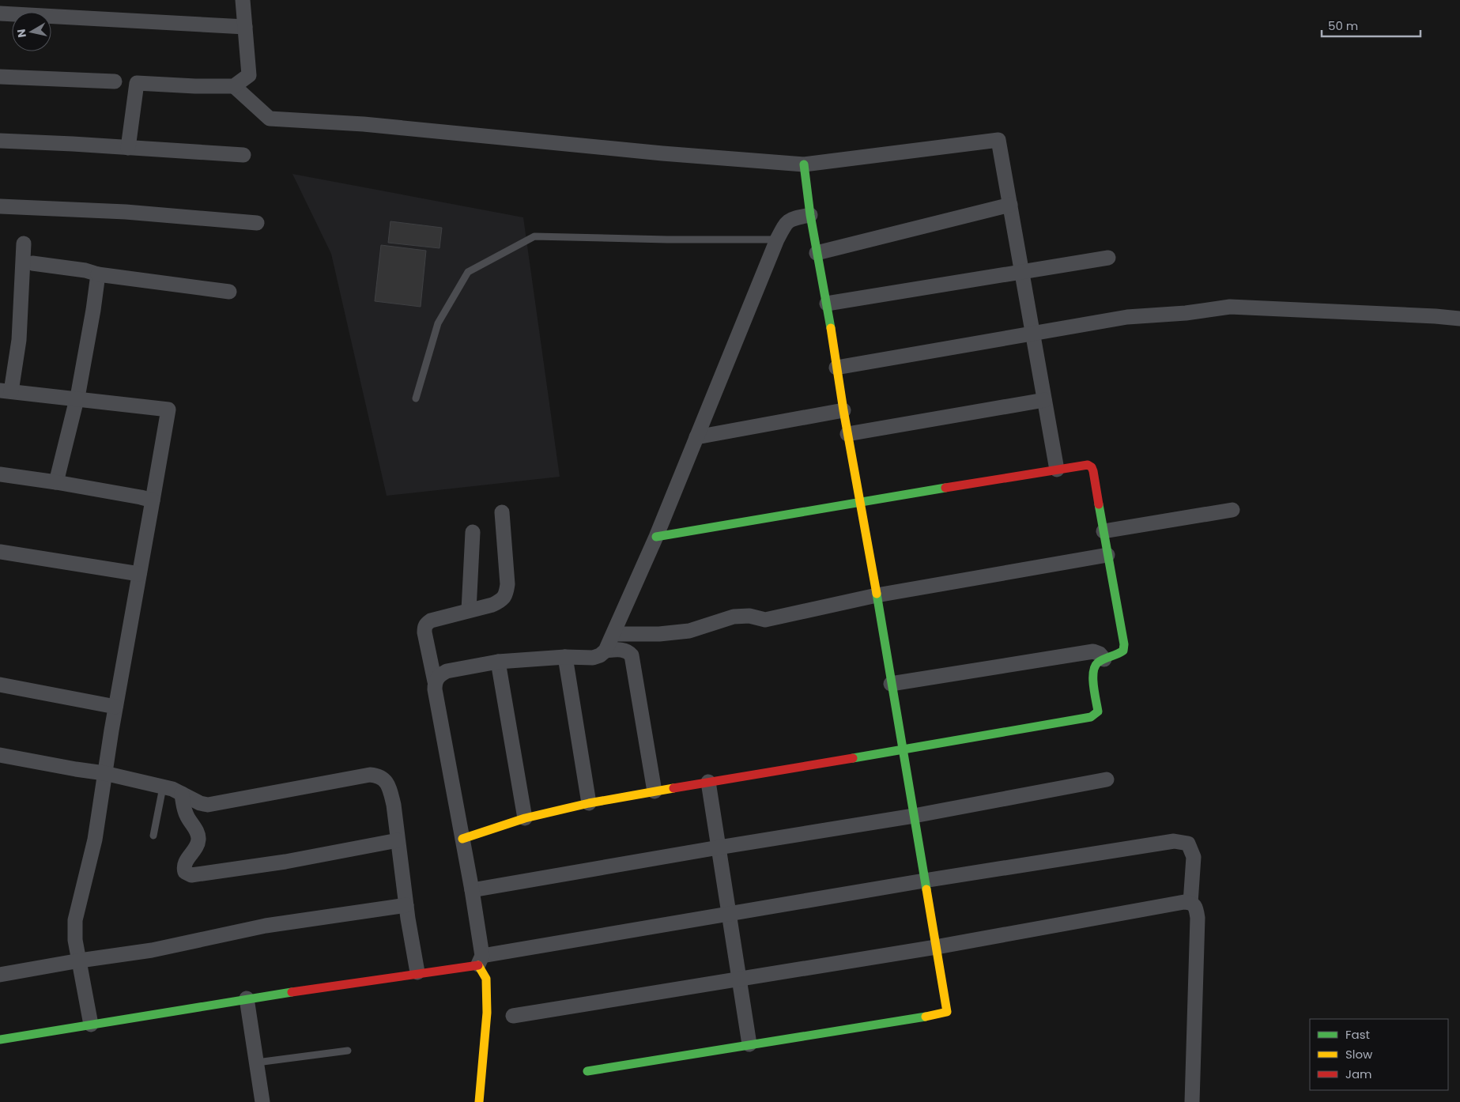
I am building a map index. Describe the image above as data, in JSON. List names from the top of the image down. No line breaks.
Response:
{"legend":["Fast","Slow","Jam"],"scale_bar":"50 m","north":"left"}
